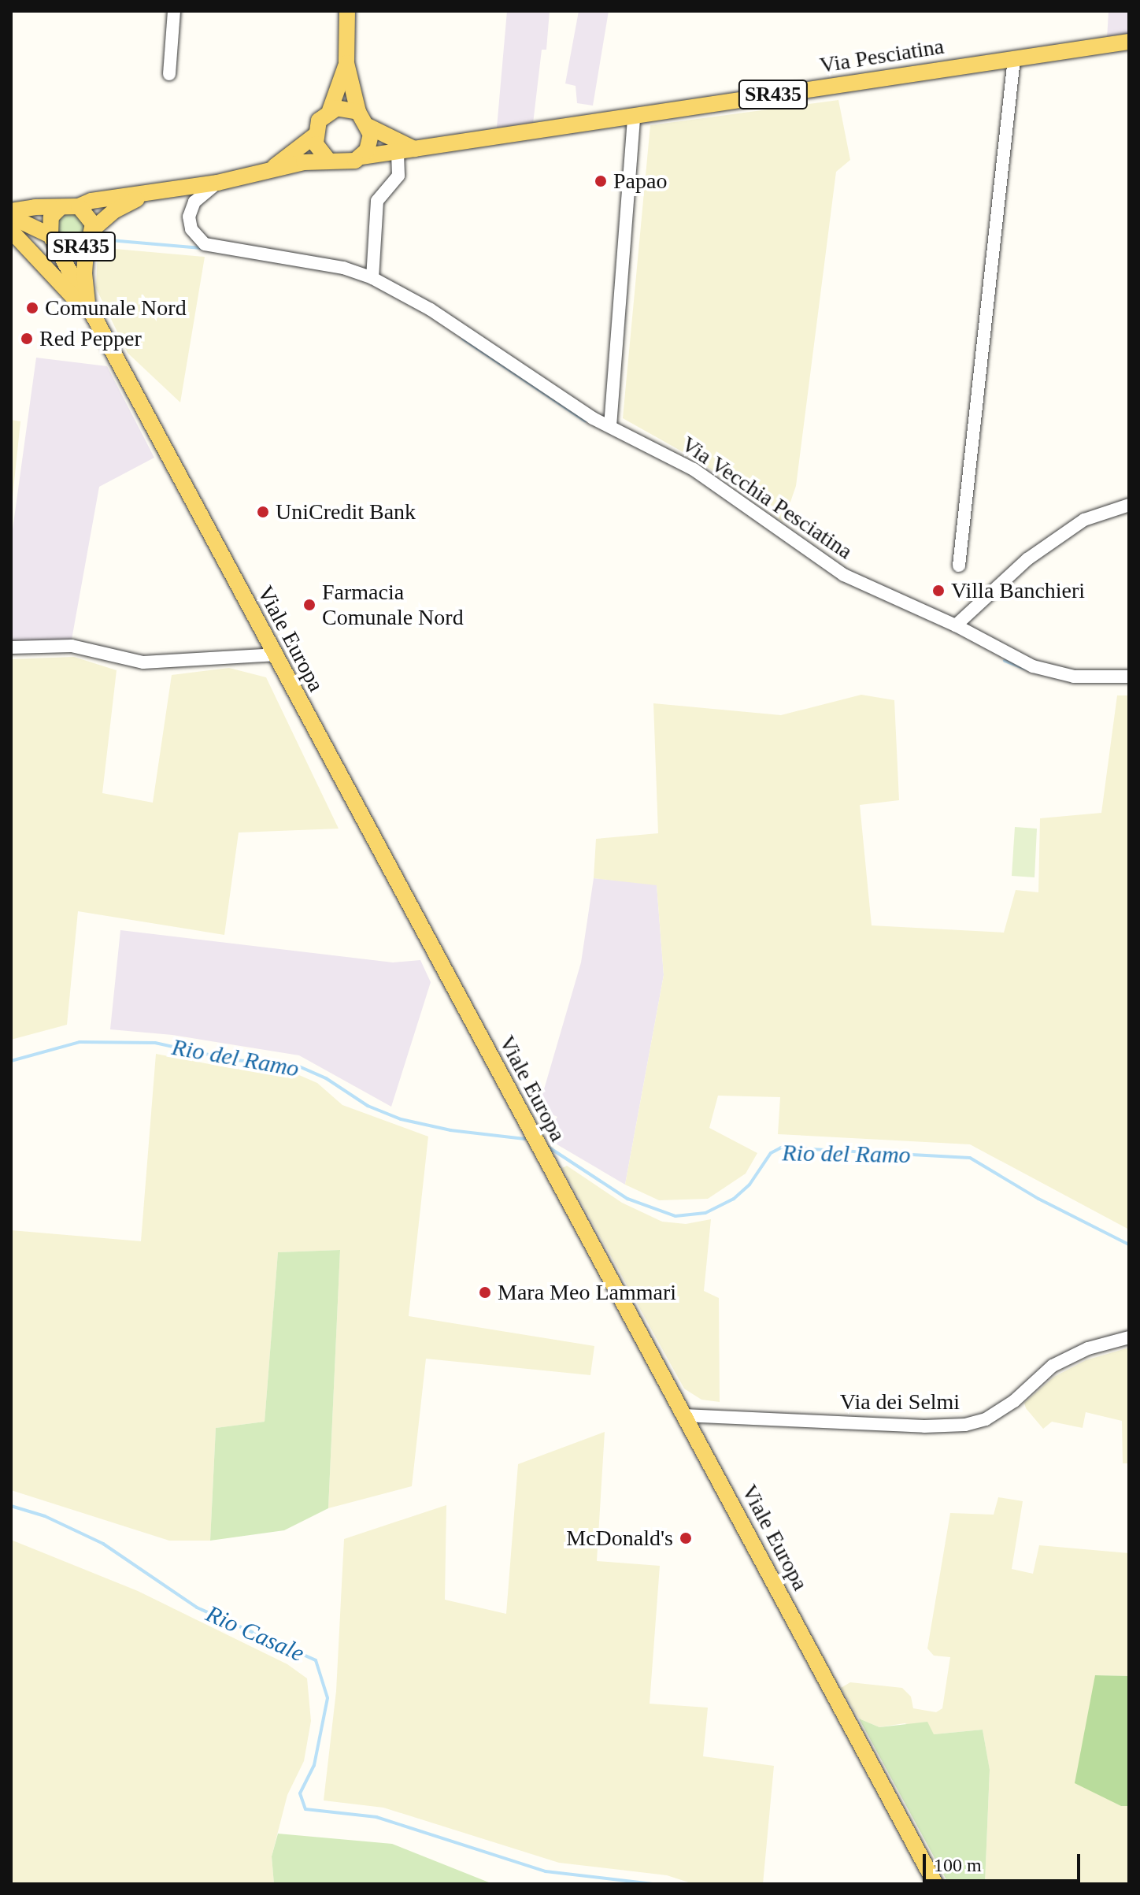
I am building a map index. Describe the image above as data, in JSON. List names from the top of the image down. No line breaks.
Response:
{"streets":{"main road":["Via Pesciatina","SR435","Viale Europa"],"street":["Via Vecchia Pesciatina","Via dei Selmi"]},"crossings":[["Via Pesciatina","SR435"],["Via Pesciatina","Via Vecchia Pesciatina"],["Via Pesciatina","Viale Europa"],["SR435","Viale Europa"],["Viale Europa","Via dei Selmi"]],"water":["Rio del Ramo","Rio Casale"],"places":["Papao","Comunale Nord","Red Pepper","UniCredit Bank","Villa Banchieri","Farmacia Comunale Nord","Mara Meo Lammari","McDonald's"],"scale_bar":"100 m"}
